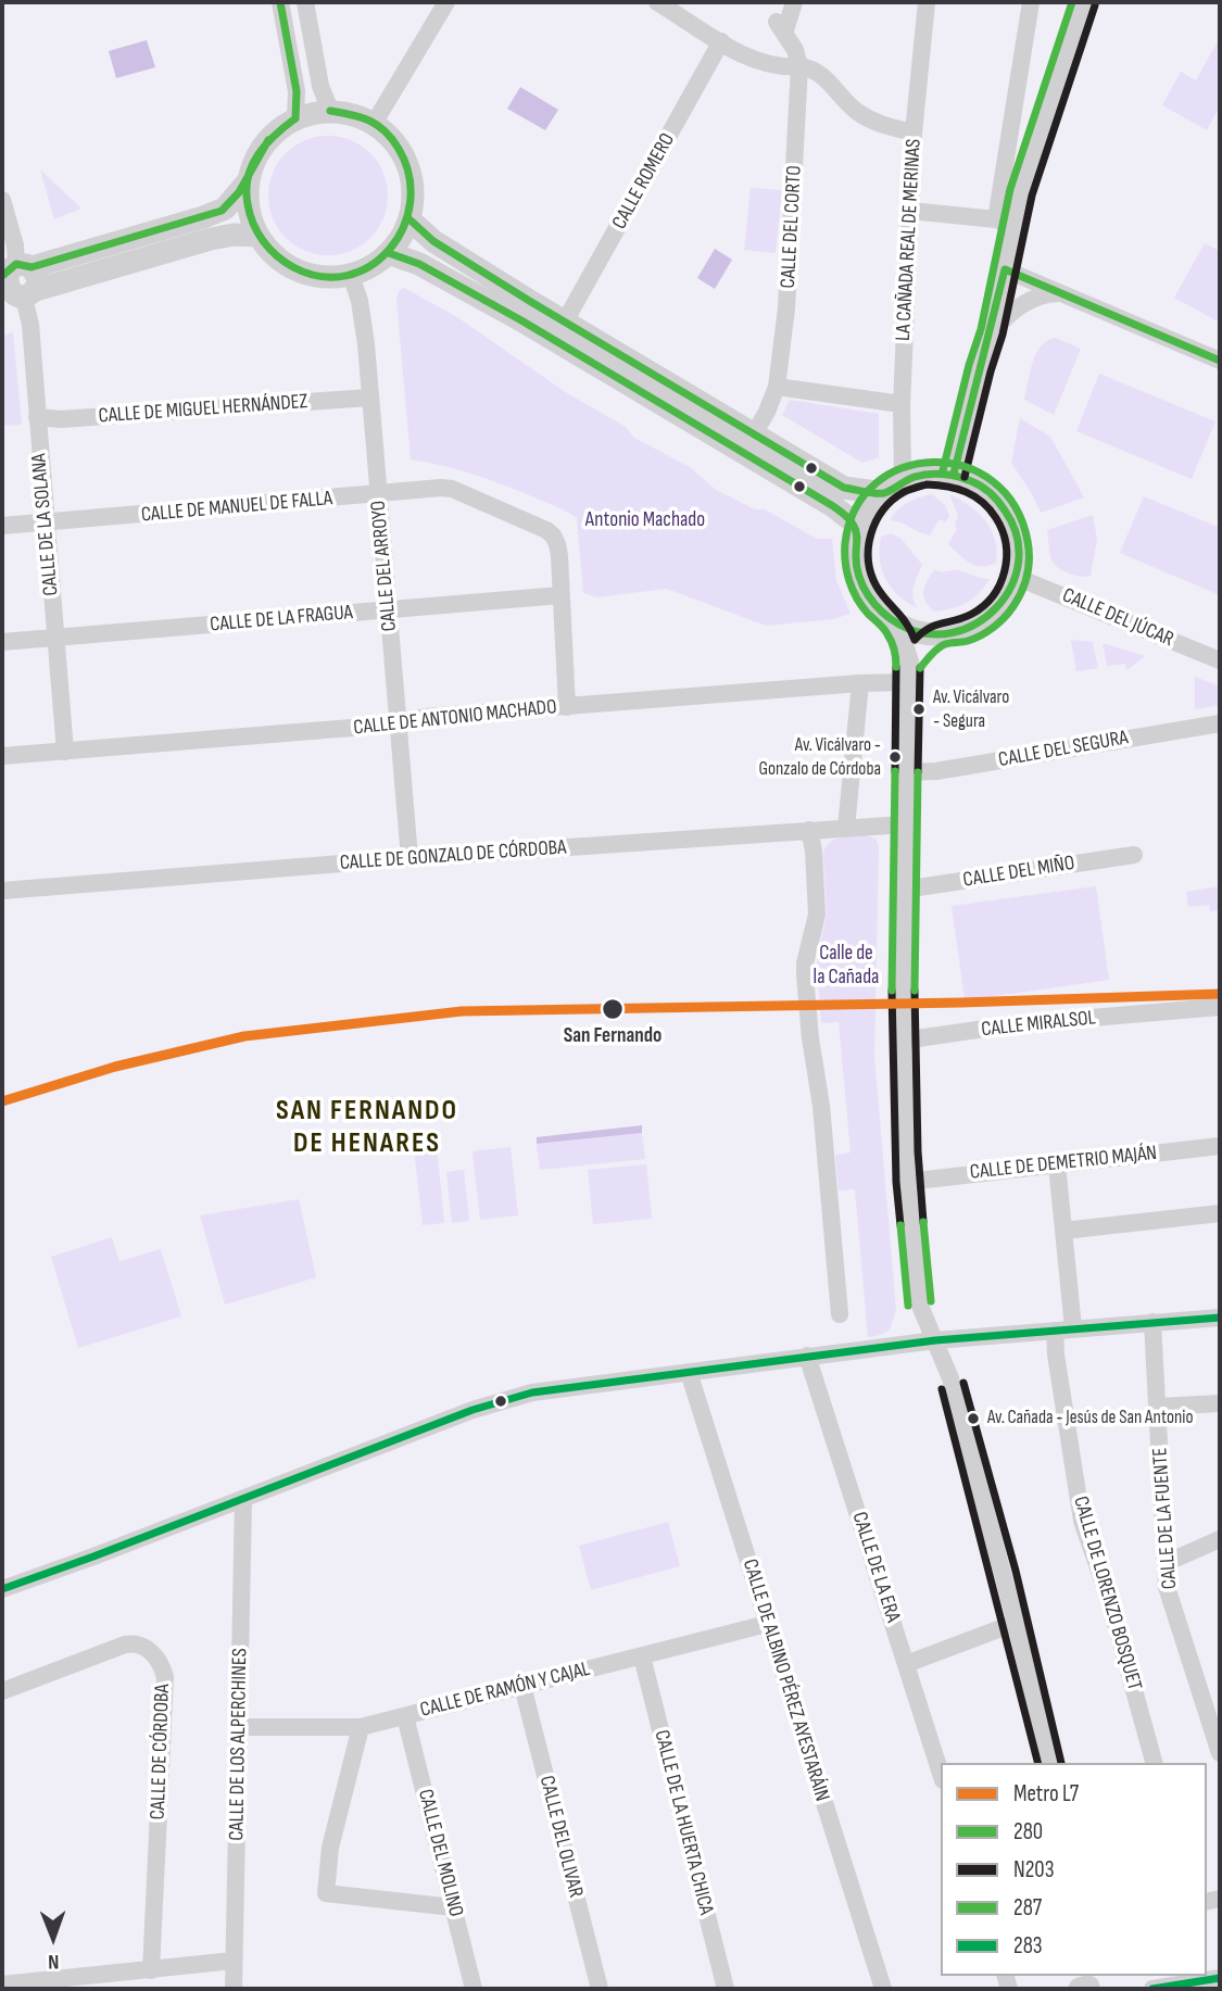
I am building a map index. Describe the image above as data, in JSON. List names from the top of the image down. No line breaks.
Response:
{"streets":{"street":["CALLE ROMERO","CALLE DEL CORTO","LA CAÑADA REAL DE MERINAS","CALLE DE MIGUEL HERNÁNDEZ","CALLE DE MANUEL DE FALLA","CALLE DE LA SOLANA","CALLE DEL ARROYO","CALLE DEL JÚCAR","CALLE DE LA FRAGUA","CALLE DE ANTONIO MACHADO","CALLE DEL SEGURA","CALLE DE GONZALO DE CÓRDOBA","CALLE DEL MIÑO","CALLE MIRALSOL","CALLE DE DEMETRIO MAJÁN","CALLE DE LA FUENTE","CALLE DE LA ERA","CALLE DE LORENZO BOSQUET","CALLE DE ALBINO PÉREZ AYESTARÁIN","CALLE DE RAMÓN Y CAJAL","CALLE DE LOS ALPERCHINES","CALLE DE CÓRDOBA","CALLE DE LA HUERTA CHICA","CALLE DEL OLIVAR","CALLE DEL MOLINO"]},"crossings":[["LA CAÑADA REAL DE MERINAS","CALLE DEL JÚCAR"],["CALLE DE MIGUEL HERNÁNDEZ","CALLE DE LA SOLANA"],["CALLE DE MIGUEL HERNÁNDEZ","CALLE DEL ARROYO"],["CALLE DE MANUEL DE FALLA","CALLE DE LA SOLANA"],["CALLE DE MANUEL DE FALLA","CALLE DEL ARROYO"],["CALLE DE MANUEL DE FALLA","CALLE DE LA FRAGUA"],["CALLE DE LA SOLANA","CALLE DE LA FRAGUA"],["CALLE DE LA SOLANA","CALLE DE ANTONIO MACHADO"],["CALLE DEL ARROYO","CALLE DE LA FRAGUA"],["CALLE DEL ARROYO","CALLE DE ANTONIO MACHADO"],["CALLE DEL ARROYO","CALLE DE GONZALO DE CÓRDOBA"],["CALLE DE ALBINO PÉREZ AYESTARÁIN","CALLE DE RAMÓN Y CAJAL"],["CALLE DE RAMÓN Y CAJAL","CALLE DE LOS ALPERCHINES"],["CALLE DE RAMÓN Y CAJAL","CALLE DE LA HUERTA CHICA"],["CALLE DE RAMÓN Y CAJAL","CALLE DEL OLIVAR"],["CALLE DE RAMÓN Y CAJAL","CALLE DEL MOLINO"]],"districts":["SAN FERNANDO DE HENARES"],"parks":["Antonio Machado","Calle de la Cañada"],"places":["Av. Vicálvaro - Segura","Av. Vicálvaro - Gonzalo de Córdoba","San Fernando","Av. Cañada - Jesús de San Antonio"],"lines":["transit line 280","transit line 287","transit line N203","metro line L7","transit line 283"],"legend":["Metro L7","280","N203","287","283"],"north":"bottom"}
